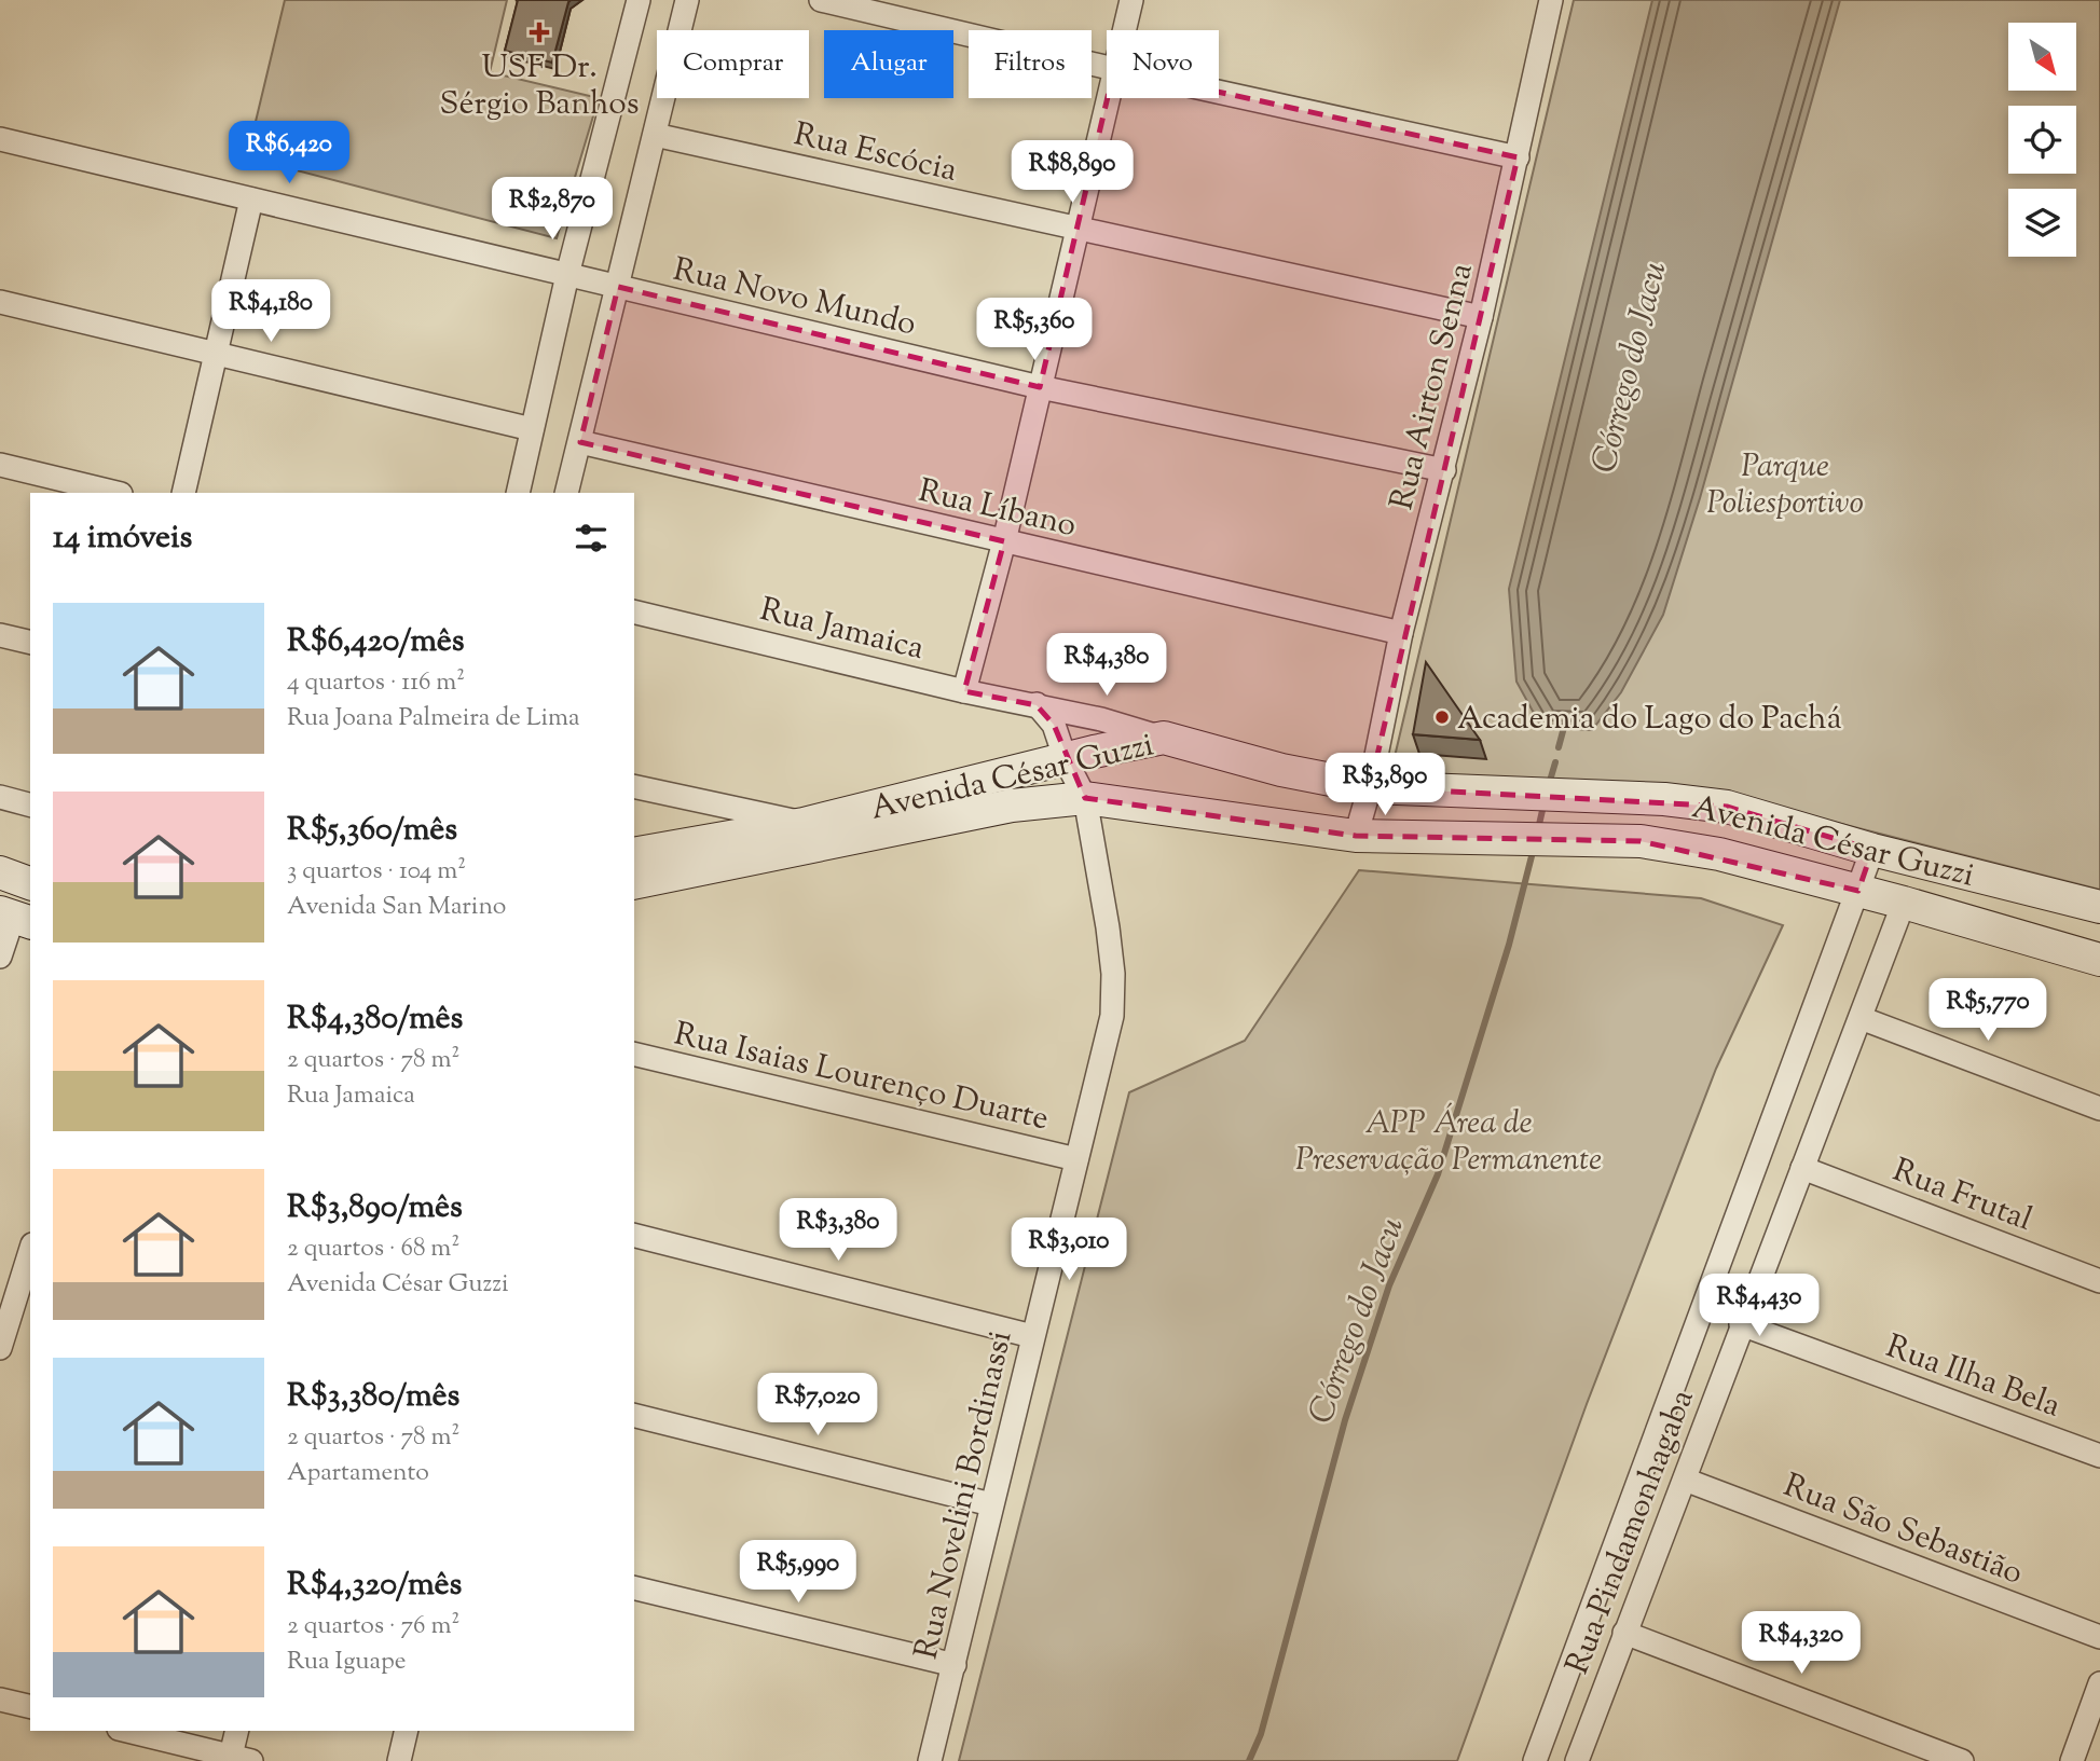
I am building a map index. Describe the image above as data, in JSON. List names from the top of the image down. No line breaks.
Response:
{"streets":{"street":["Rua Escócia","Rua Novo Mundo","Rua Airton Senna","Rua Líbano","Rua Jamaica","Avenida César Guzzi","Rua Isaias Lourenço Duarte","Rua Frutal","Rua Ilha Bela","Rua Novelini Bordinassi","Rua São Sebastião","Rua Pindamonhagaba"]},"crossings":[["Rua Escócia","Rua Airton Senna"],["Rua Novo Mundo","Rua Airton Senna"],["Rua Airton Senna","Rua Líbano"],["Rua Airton Senna","Avenida César Guzzi"],["Rua Jamaica","Avenida César Guzzi"],["Avenida César Guzzi","Rua Novelini Bordinassi"],["Avenida César Guzzi","Rua Pindamonhagaba"],["Rua Isaias Lourenço Duarte","Rua Novelini Bordinassi"],["Rua Frutal","Rua Pindamonhagaba"],["Rua Ilha Bela","Rua Pindamonhagaba"],["Rua São Sebastião","Rua Pindamonhagaba"]],"water":["Córrego do Jacu"],"parks":["Parque Poliesportivo","APP Área de Preservação Permanente"],"places":{"health":["USF Dr. Sérgio Banhos"],"other":["Academia do Lago do Pachá"]},"north":"bottom right","page":{"chip":["Comprar","Alugar","Filtros","Novo"],"price":["R$6,420","R$8,890","R$2,870","R$4,180","R$5,360","R$4,380","R$3,890","R$5,770","R$3,380","R$3,010","R$4,430","R$7,020","R$5,990","R$4,320"],"heading":"14 imóveis","list":[{"name":"R$6,420/mês","note":"4 quartos · 116 m² · Rua Joana Palmeira de Lima"},{"name":"R$5,360/mês","note":"3 quartos · 104 m² · Avenida San Marino"},{"name":"R$4,380/mês","note":"2 quartos · 78 m² · Rua Jamaica"},{"name":"R$3,890/mês","note":"2 quartos · 68 m² · Avenida César Guzzi"},{"name":"R$3,380/mês","note":"2 quartos · 78 m² · Apartamento"},{"name":"R$4,320/mês","note":"2 quartos · 76 m² · Rua Iguape"}]}}
